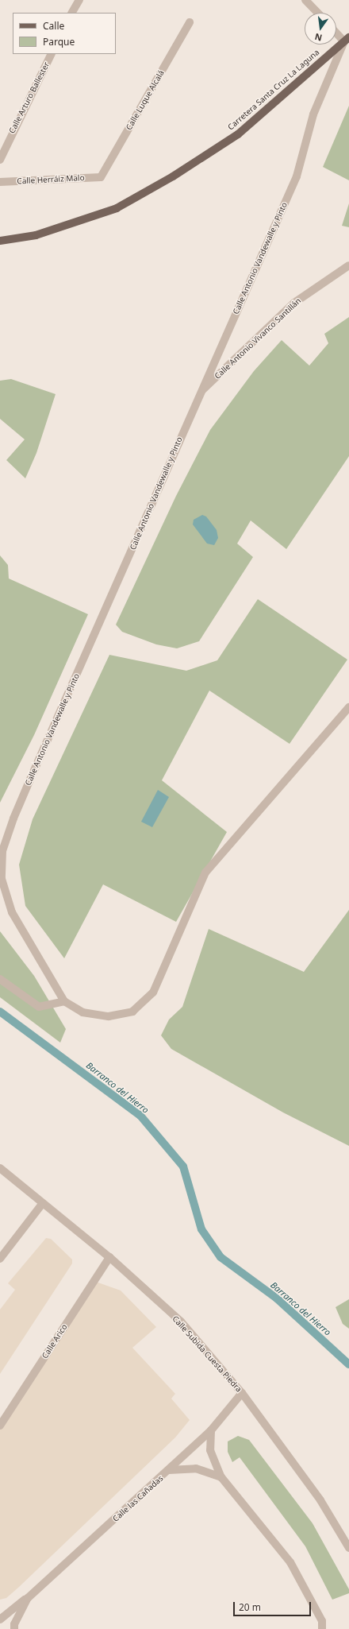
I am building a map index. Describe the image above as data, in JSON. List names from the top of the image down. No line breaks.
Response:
{"streets":{"main road":["Carretera Santa Cruz La Laguna"],"street":["Calle Arturo Ballester","Calle Luque Alcalá","Calle Herráiz Malo","Calle Antonio Vandewalle y Pinto","Calle Antonio Vivanco Santillán","Calle Arico","Calle Subida Cuesta Piedra","Calle las Cañadas"]},"crossings":[["Carretera Santa Cruz La Laguna","Calle Antonio Vandewalle y Pinto"],["Calle Luque Alcalá","Calle Herráiz Malo"],["Calle Antonio Vandewalle y Pinto","Calle Antonio Vivanco Santillán"],["Calle Arico","Calle Subida Cuesta Piedra"],["Calle Subida Cuesta Piedra","Calle las Cañadas"]],"water":["Barranco del Hierro"],"legend":["Calle","Parque"],"scale_bar":"20 m","north":"bottom"}
